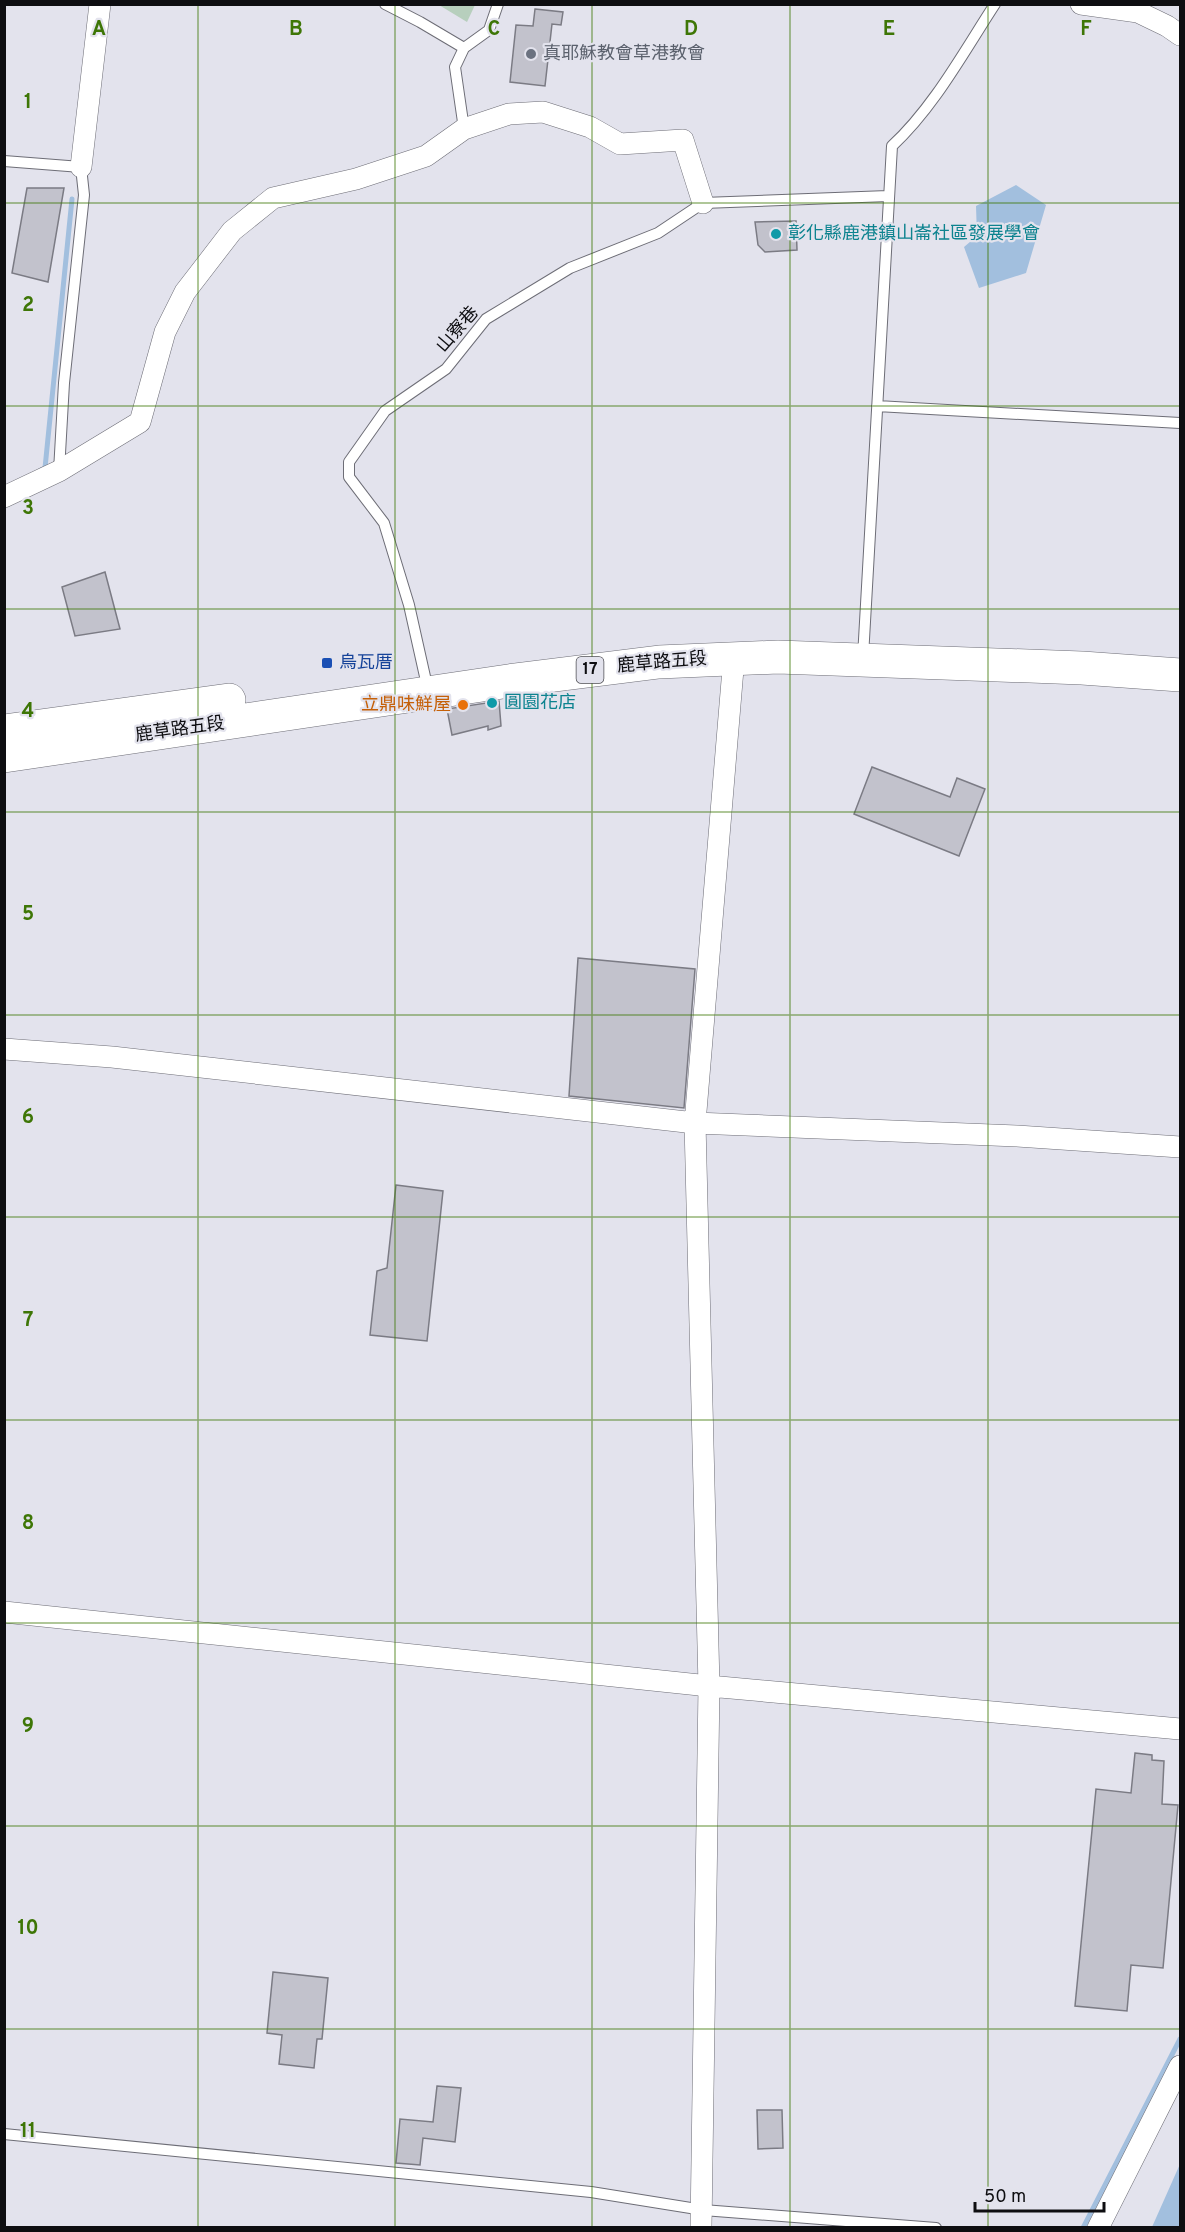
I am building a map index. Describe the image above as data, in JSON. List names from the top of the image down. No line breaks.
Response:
{"streets":{"main road":["鹿草路五段","17"],"lane":["山寮巷"]},"crossings":[["山寮巷","鹿草路五段"]],"places":{"other":["真耶穌教會草港教會","彰化縣鹿港鎮山崙社區發展學會","圓園花店","立鼎味鮮屋"],"transit":["烏瓦厝"]},"scale_bar":"50 m","grid":{"columns":["A","B","C","D","E","F"],"rows":["1","2","3","4","5","6","7","8","9","10","11"]}}
